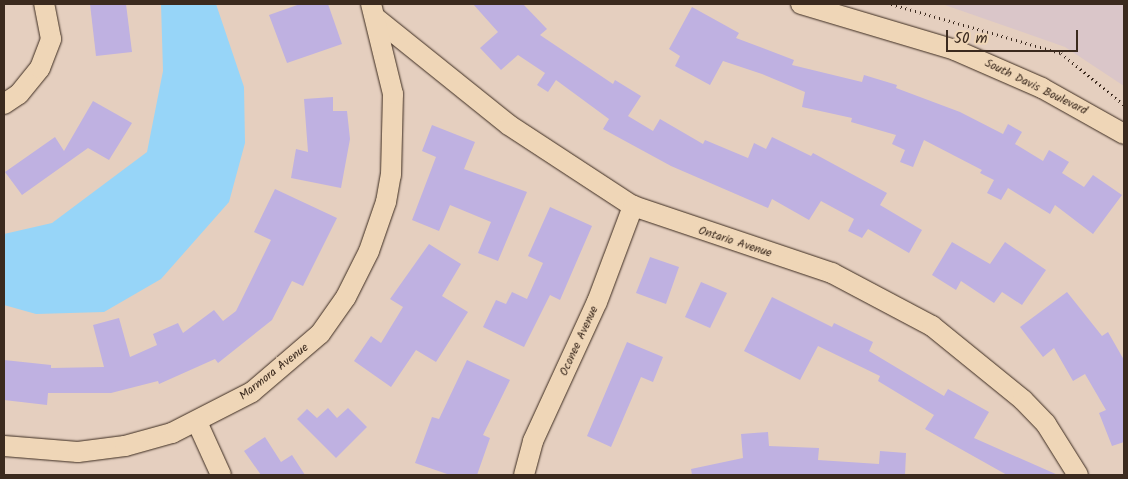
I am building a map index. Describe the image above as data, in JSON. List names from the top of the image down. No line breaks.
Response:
{"streets":{"street":["South Davis Boulevard","Ontario Avenue","Oconee Avenue","Marmora Avenue"]},"crossings":[["Ontario Avenue","Oconee Avenue"],["Ontario Avenue","Marmora Avenue"]],"scale_bar":"50 m"}
